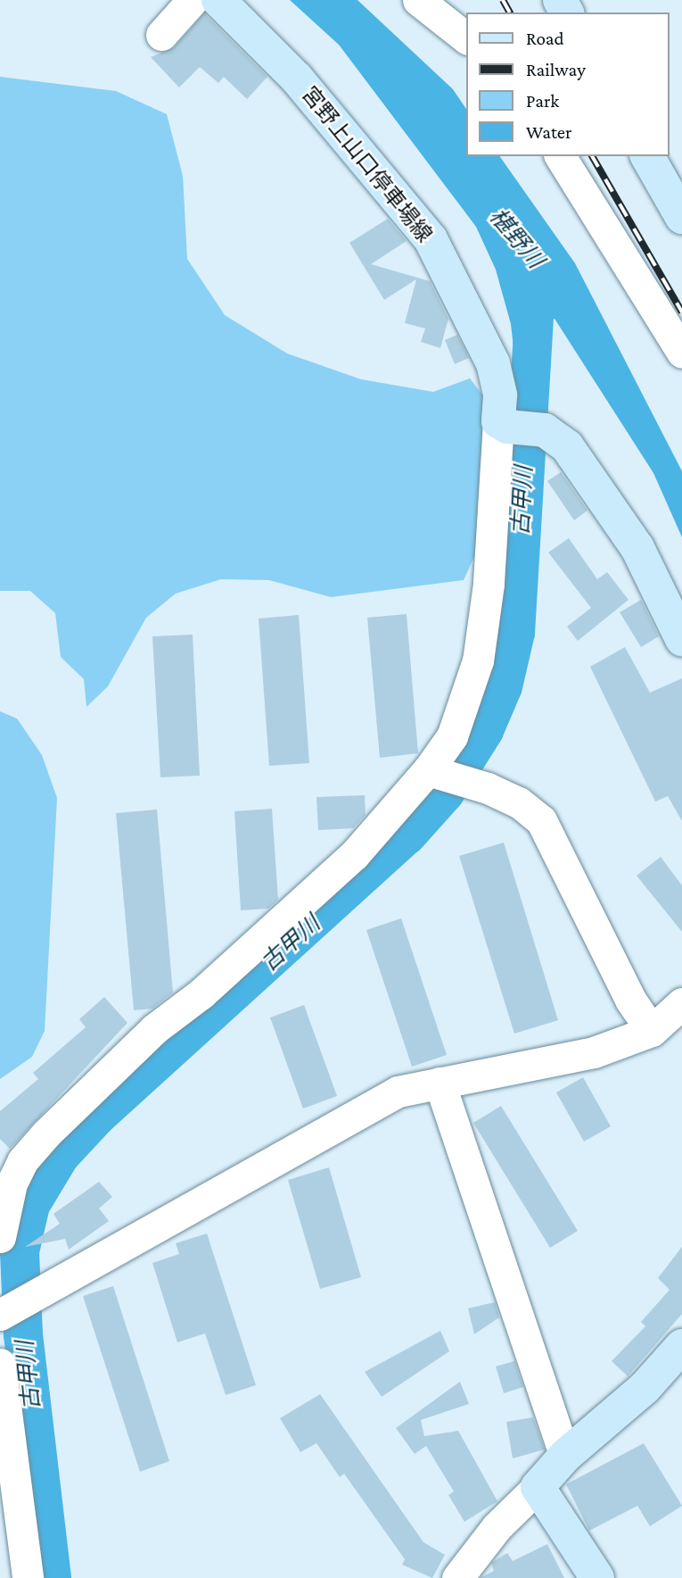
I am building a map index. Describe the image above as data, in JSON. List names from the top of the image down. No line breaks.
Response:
{"streets":{"main road":["宮野上山口停車場線"]},"water":["椹野川","古甲川"],"legend":["Road","Railway","Park","Water"]}
